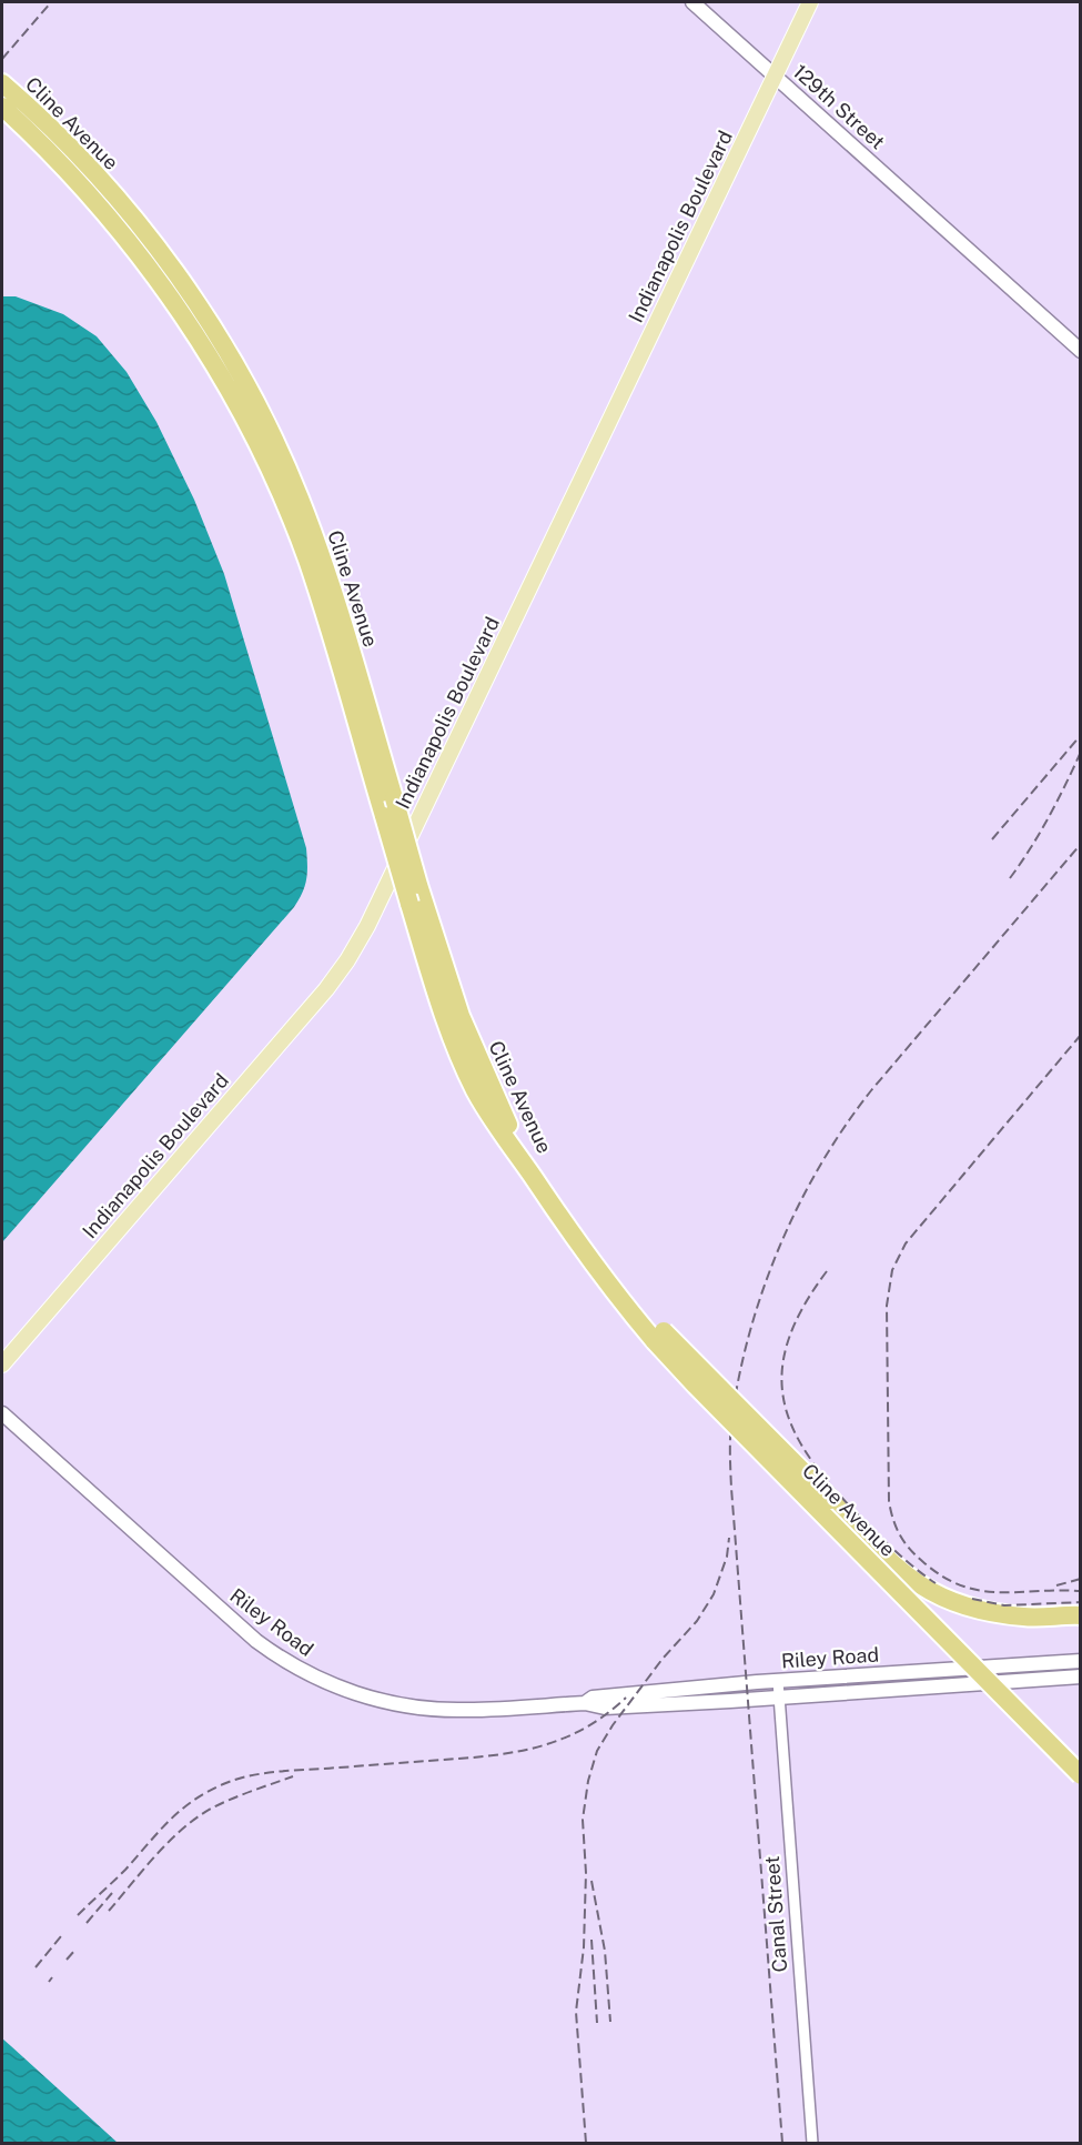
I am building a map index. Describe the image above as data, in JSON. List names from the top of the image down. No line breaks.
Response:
{"streets":{"highway":["Cline Avenue"],"main road":["129th Street","Indianapolis Boulevard","Riley Road"],"street":["Canal Street"]},"crossings":[["129th Street","Indianapolis Boulevard"],["Riley Road","Canal Street"]]}
